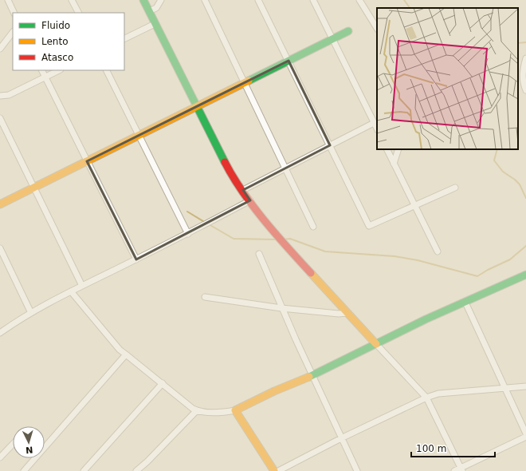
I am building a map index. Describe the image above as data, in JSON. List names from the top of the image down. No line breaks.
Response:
{"legend":["Fluido","Lento","Atasco"],"scale_bar":"100 m","north":"bottom"}
